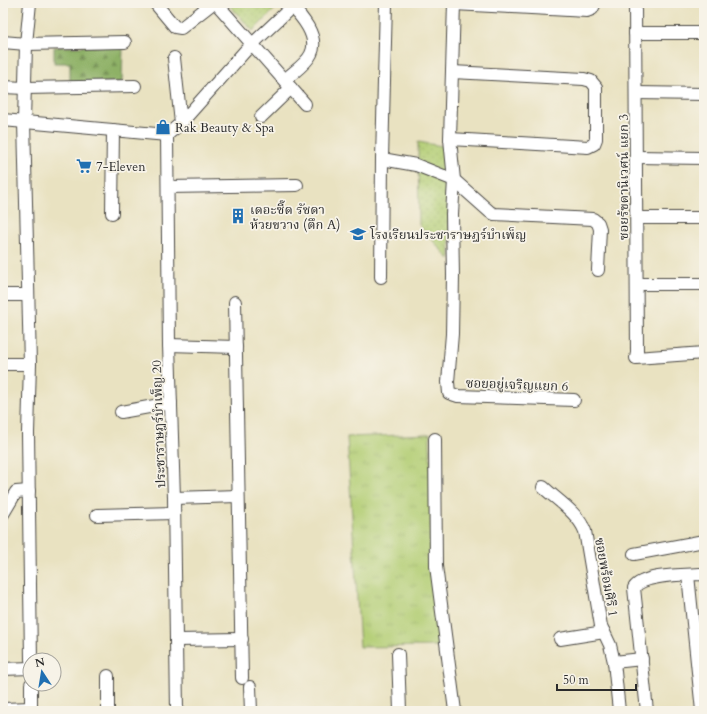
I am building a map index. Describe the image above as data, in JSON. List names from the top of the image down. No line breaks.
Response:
{"streets":{"street":["ซอยร้ขดานิเวศน์ แยก 3","ซอยอยู่เจริญแยก 6","ประชาราษฎร์บำเพ็ญ 20","ซอยพร้อมศิริ 1"]},"places":{"shop":["Rak Beauty & Spa"],"supermarket":["7-Eleven"],"building":["เดอะซี๊ด รัชดา ห้วยขวาง (ตึก A)"],"school or university":["โรงเรียนประชาราษฎร์บำเพ็ญ"]},"scale_bar":"50 m","north":"top"}
